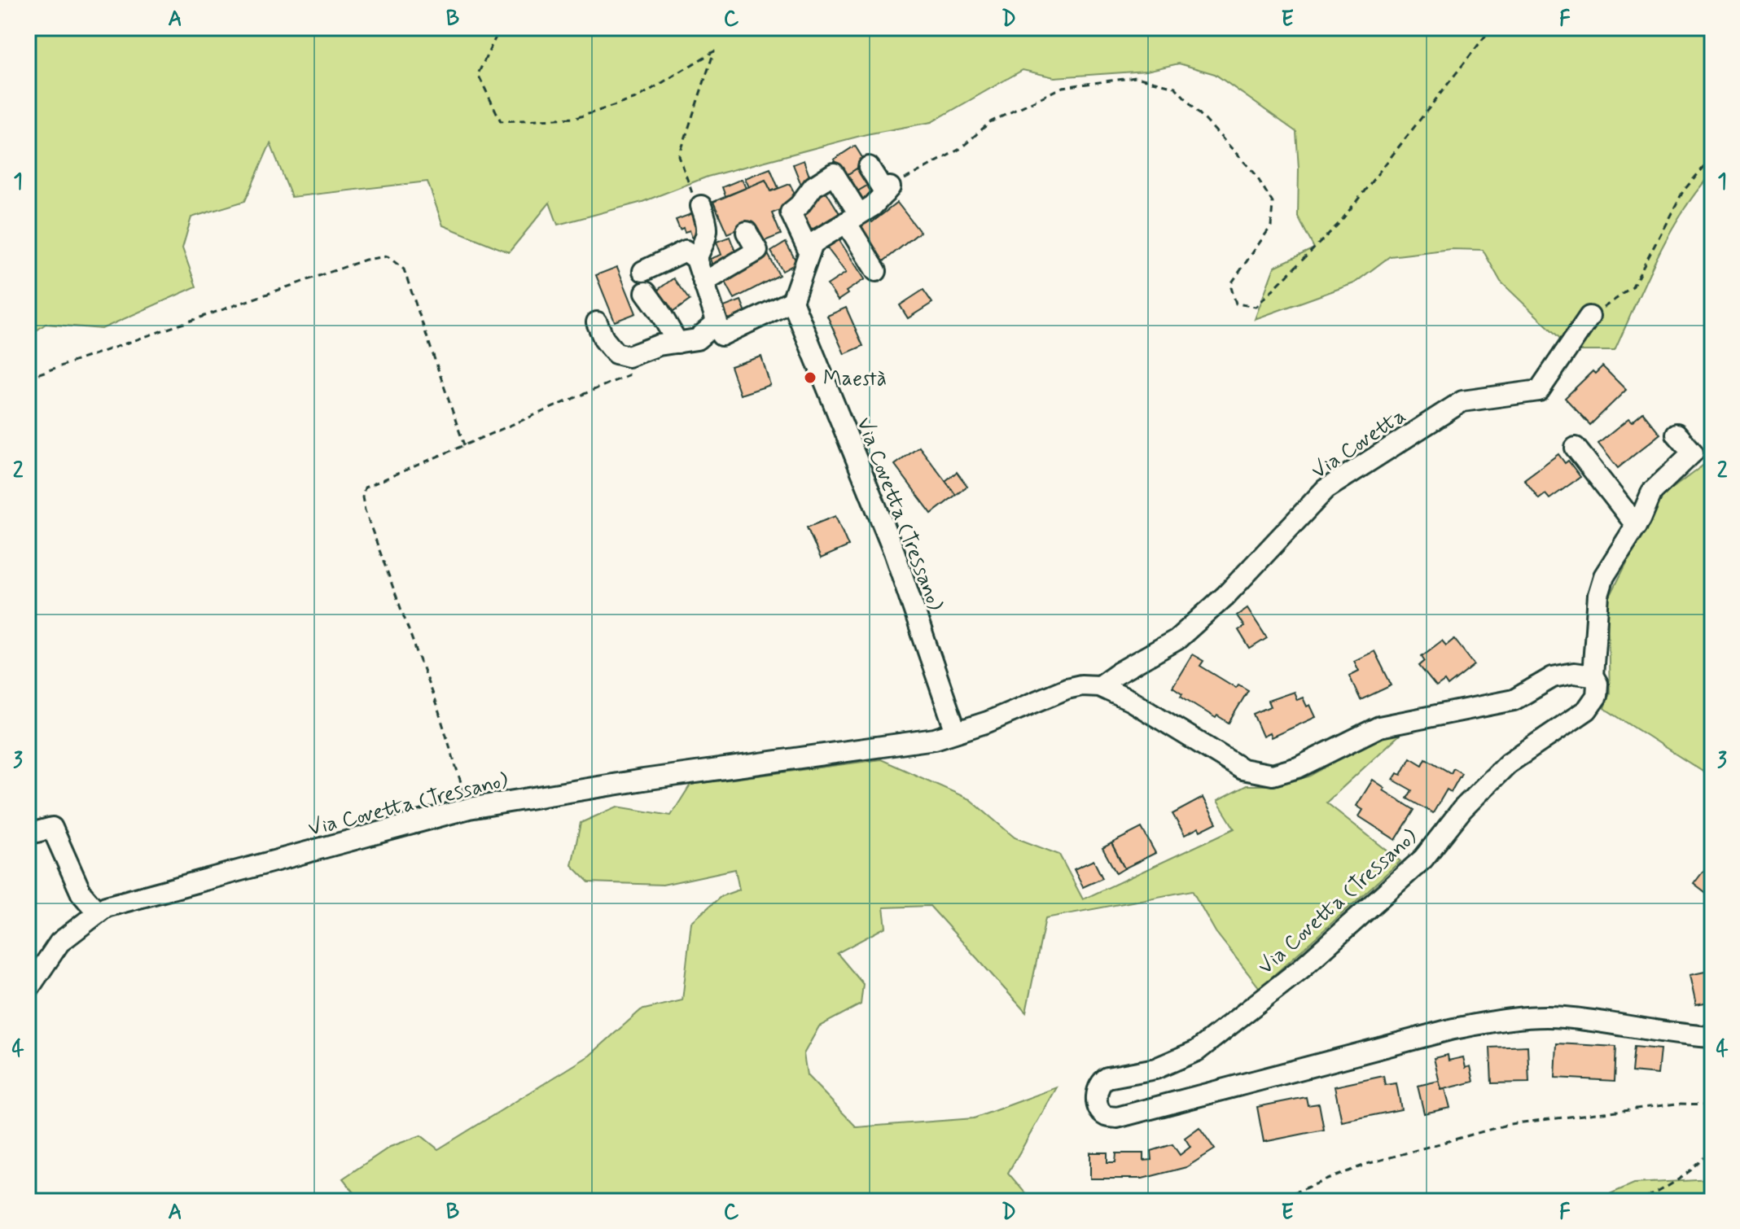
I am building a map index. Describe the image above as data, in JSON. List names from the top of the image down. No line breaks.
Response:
{"streets":{"street":["Via Covetta","Via Covetta (Tressano)"]},"crossings":[["Via Covetta","Via Covetta (Tressano)"]],"places":["Maestà"],"grid":{"columns":["A","B","C","D","E","F"],"rows":["1","2","3","4"]}}
